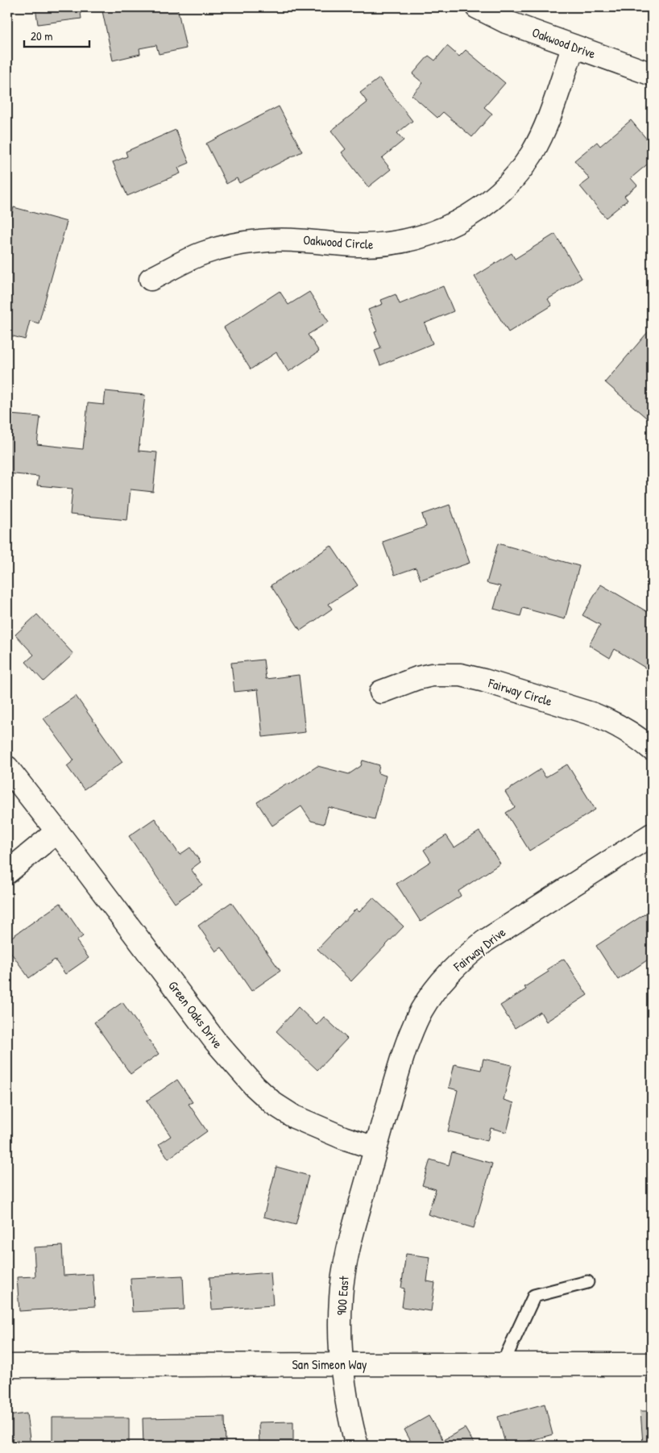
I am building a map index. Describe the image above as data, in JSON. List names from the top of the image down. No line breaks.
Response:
{"streets":{"street":["Oakwood Drive","Oakwood Circle","Fairway Circle","Fairway Drive","Green Oaks Drive","900 East","San Simeon Way"]},"crossings":[["Oakwood Drive","Oakwood Circle"],["Fairway Drive","Green Oaks Drive"],["Fairway Drive","900 East"],["Green Oaks Drive","900 East"],["900 East","San Simeon Way"]],"scale_bar":"20 m"}
